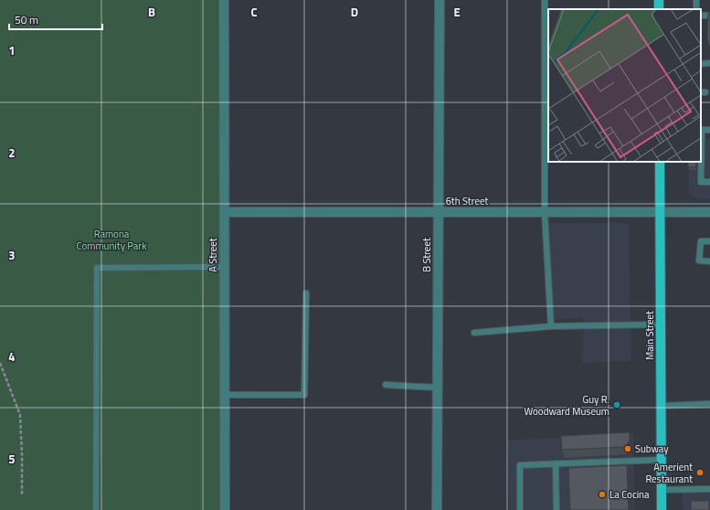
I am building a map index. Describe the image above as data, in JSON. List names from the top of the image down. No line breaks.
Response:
{"streets":{"main road":["Main Street"],"street":["6th Street","A Street","B Street"]},"crossings":[["6th Street","A Street"],["6th Street","B Street"],["6th Street","Main Street"]],"parks":["Ramona Community Park"],"places":["Guy R. Woodward Museum","Subway","Amerient Restaurant","La Cocina"],"scale_bar":"50 m","grid":{"columns":["B","C","D","E"],"rows":["1","2","3","4","5"]}}
